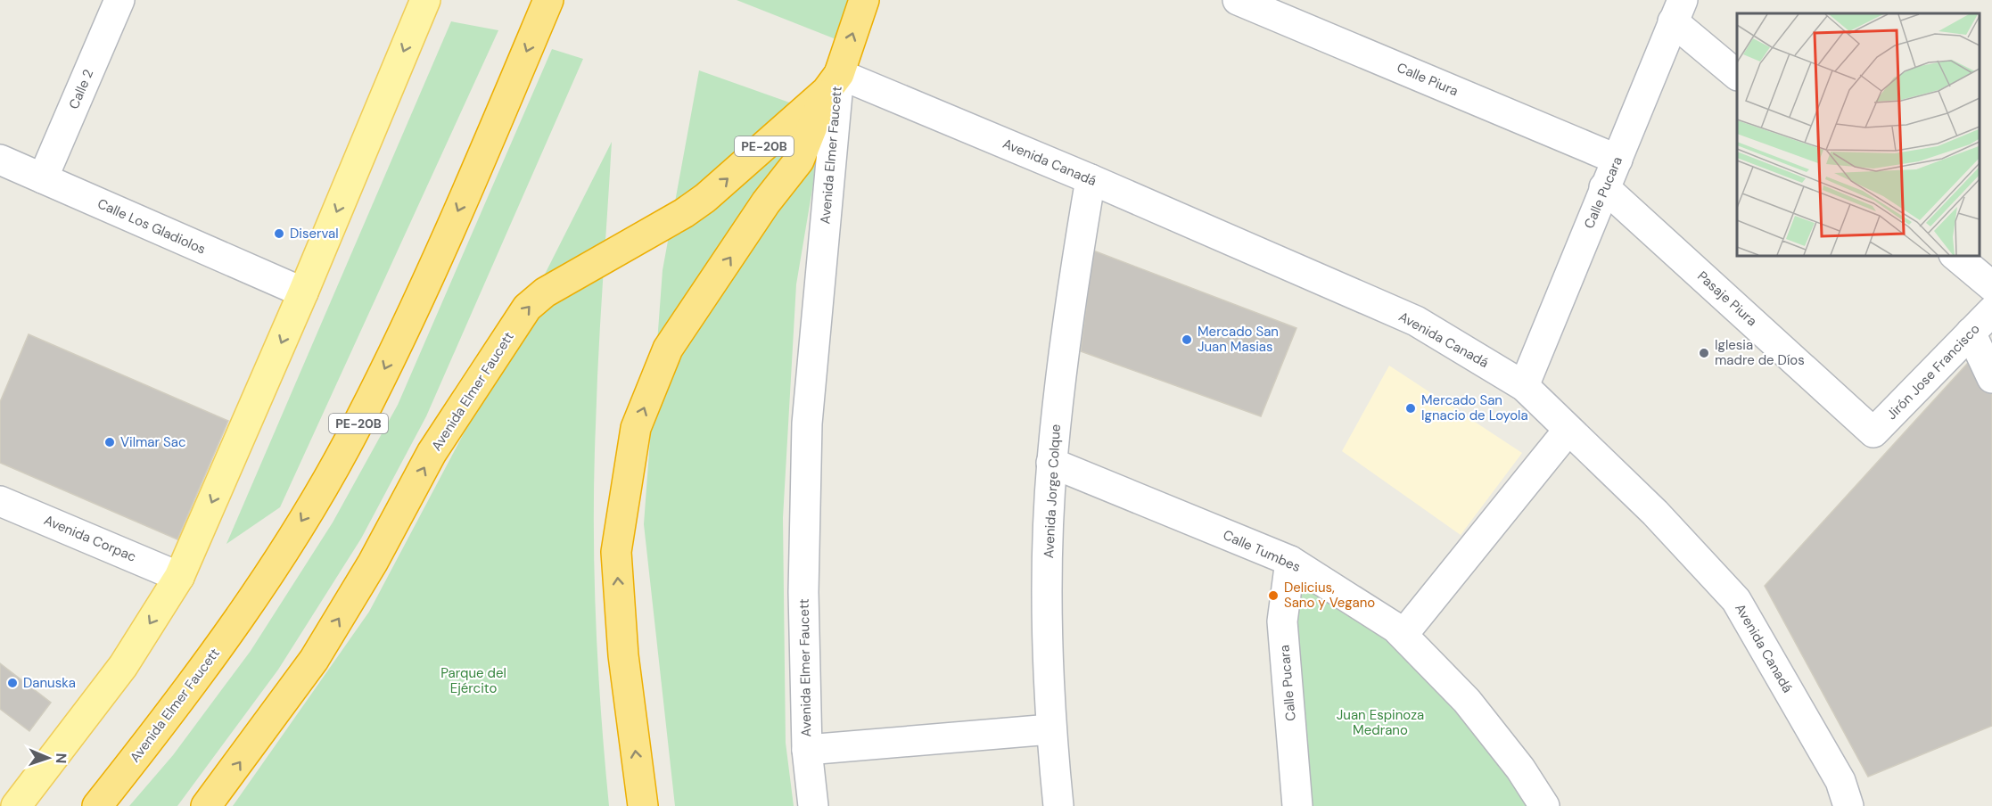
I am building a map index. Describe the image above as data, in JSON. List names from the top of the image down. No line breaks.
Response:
{"streets":{"highway":["PE-20B","Avenida Elmer Faucett"],"street":["Calle Piura","Calle 2","Avenida Canadá","Calle Pucara","Calle Los Gladiolos","Pasaje Piura","Jirón Jose Francisco","Avenida Jorge Colque","Avenida Corpac","Calle Tumbes"]},"crossings":[["Calle Piura","Calle Pucara"],["Calle 2","Calle Los Gladiolos"],["Avenida Elmer Faucett","Avenida Canadá"],["Avenida Canadá","Calle Pucara"],["Avenida Canadá","Avenida Jorge Colque"],["Calle Pucara","Pasaje Piura"],["Calle Pucara","Calle Tumbes"],["Pasaje Piura","Jirón Jose Francisco"],["Avenida Jorge Colque","Calle Tumbes"]],"parks":["Parque del Ejército","Juan Espinoza Medrano"],"places":["Diserval","Mercado San Juan Masias","Iglesia madre de Díos","Mercado San Ignacio de Loyola","Vilmar Sac","Delicius, Sano y Vegano","Danuska"],"north":"right"}
